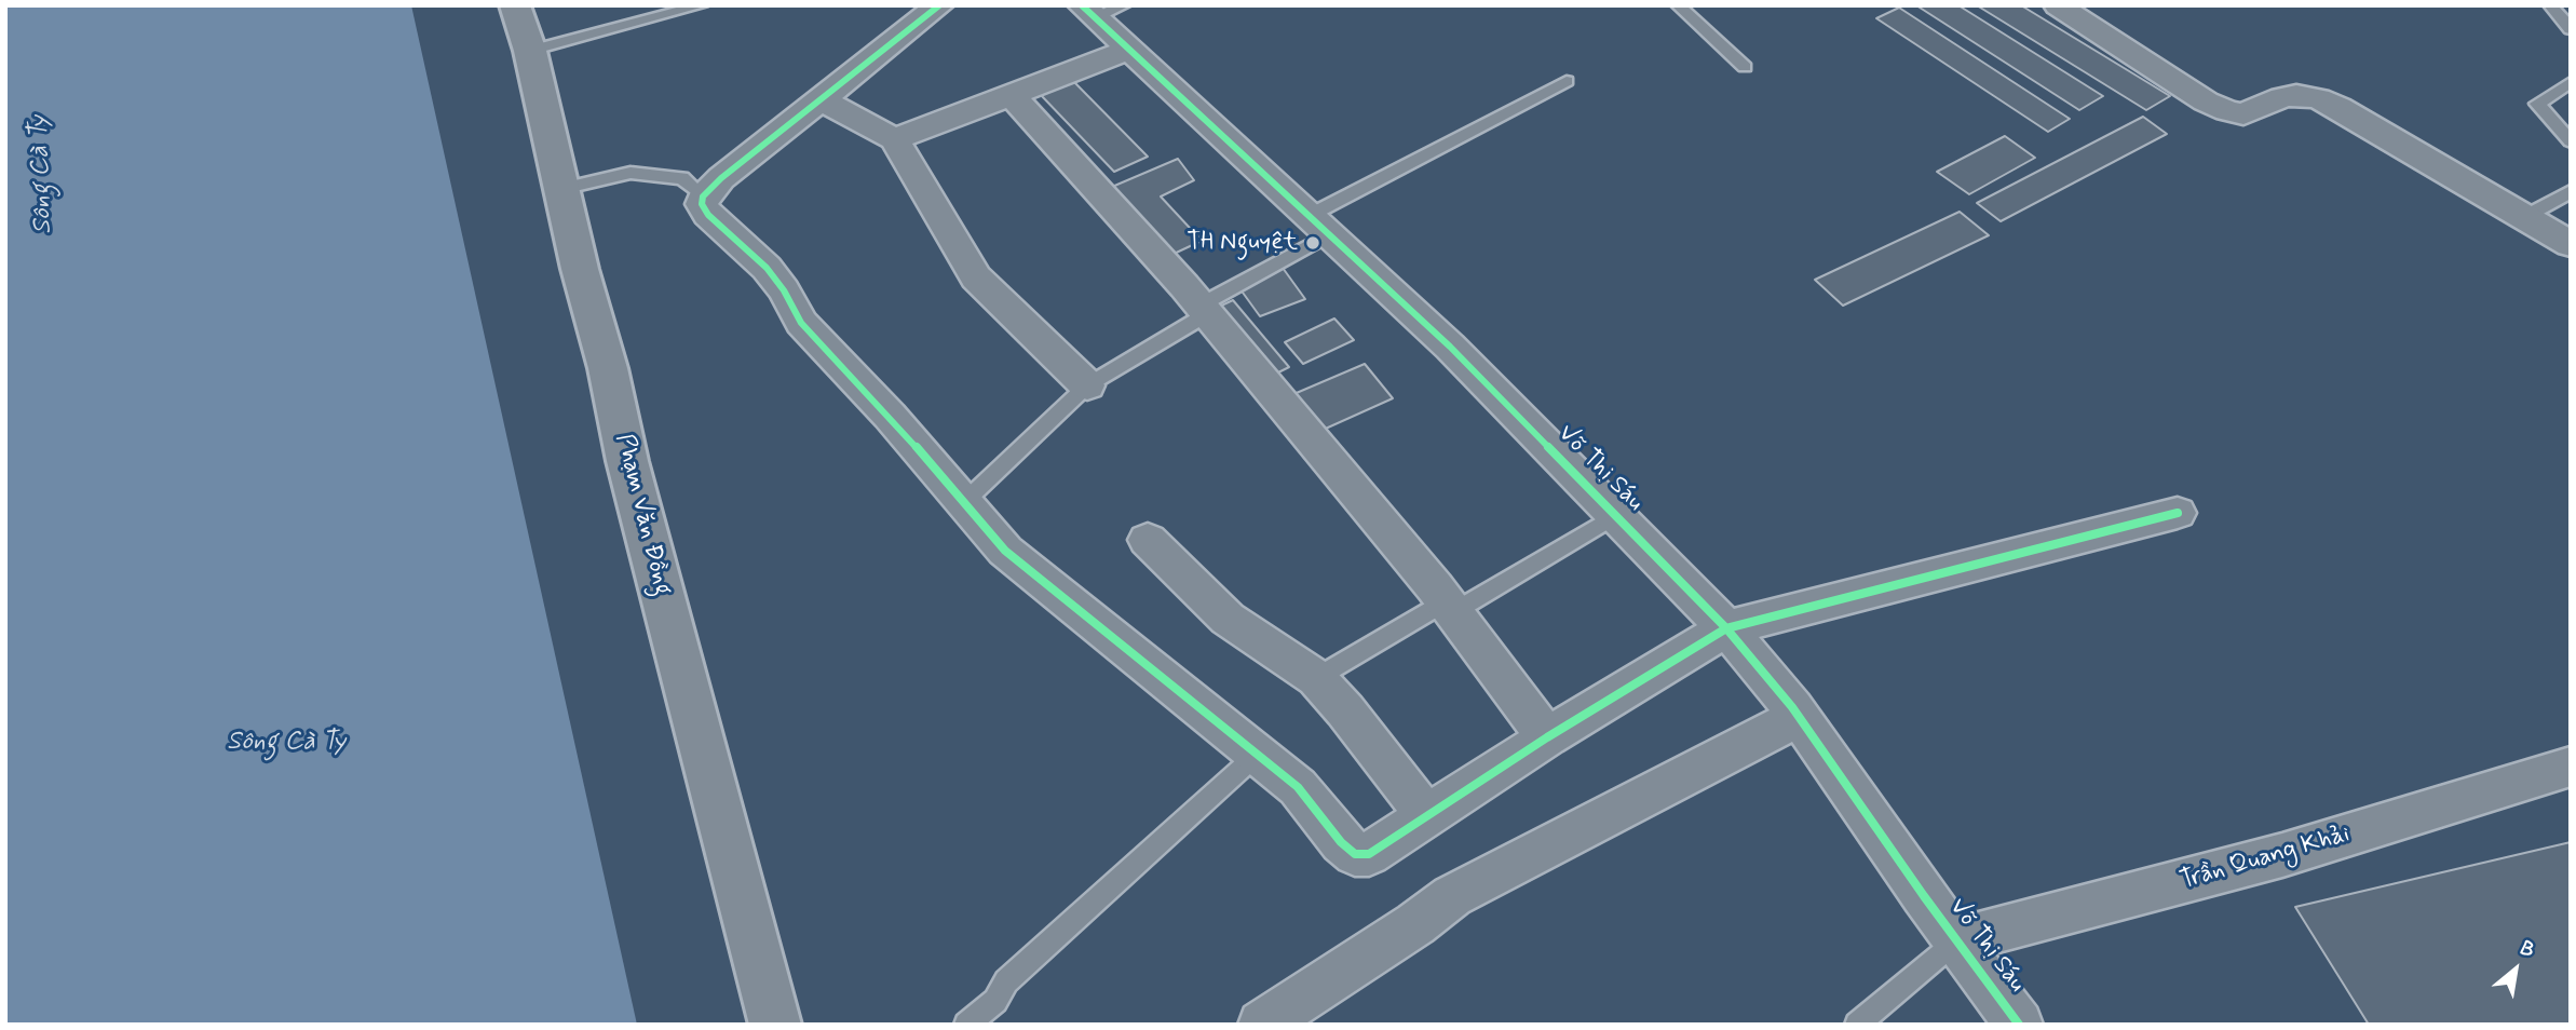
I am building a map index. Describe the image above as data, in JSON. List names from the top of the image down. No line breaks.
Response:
{"streets":{"street":["Võ Thị Sáu","Phạm Văn Đồng","Trần Quang Khải"]},"crossings":[["Võ Thị Sáu","Trần Quang Khải"]],"water":["Sông Cà Ty"],"places":["TH Nguyệt"],"north":"top right"}
